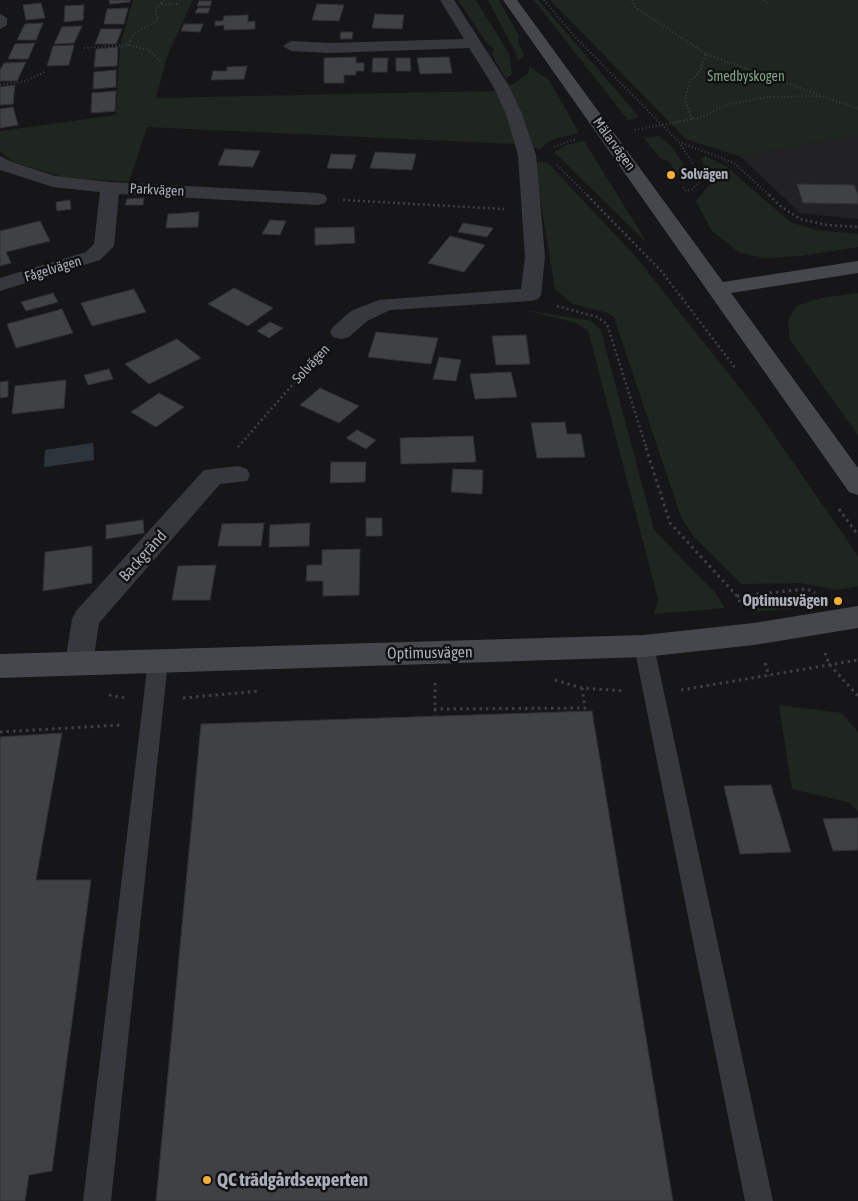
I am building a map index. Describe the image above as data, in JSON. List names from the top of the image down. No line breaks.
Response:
{"streets":{"main road":["Mälarvägen","Optimusvägen"],"street":["Parkvägen","Fågelvägen","Solvägen","Backgränd"]},"crossings":[["Parkvägen","Fågelvägen"],["Solvägen","Backgränd"],["Backgränd","Optimusvägen"]],"parks":["Smedbyskogen"],"places":["Solvägen","Optimusvägen","QC trädgårdsexperten"]}
